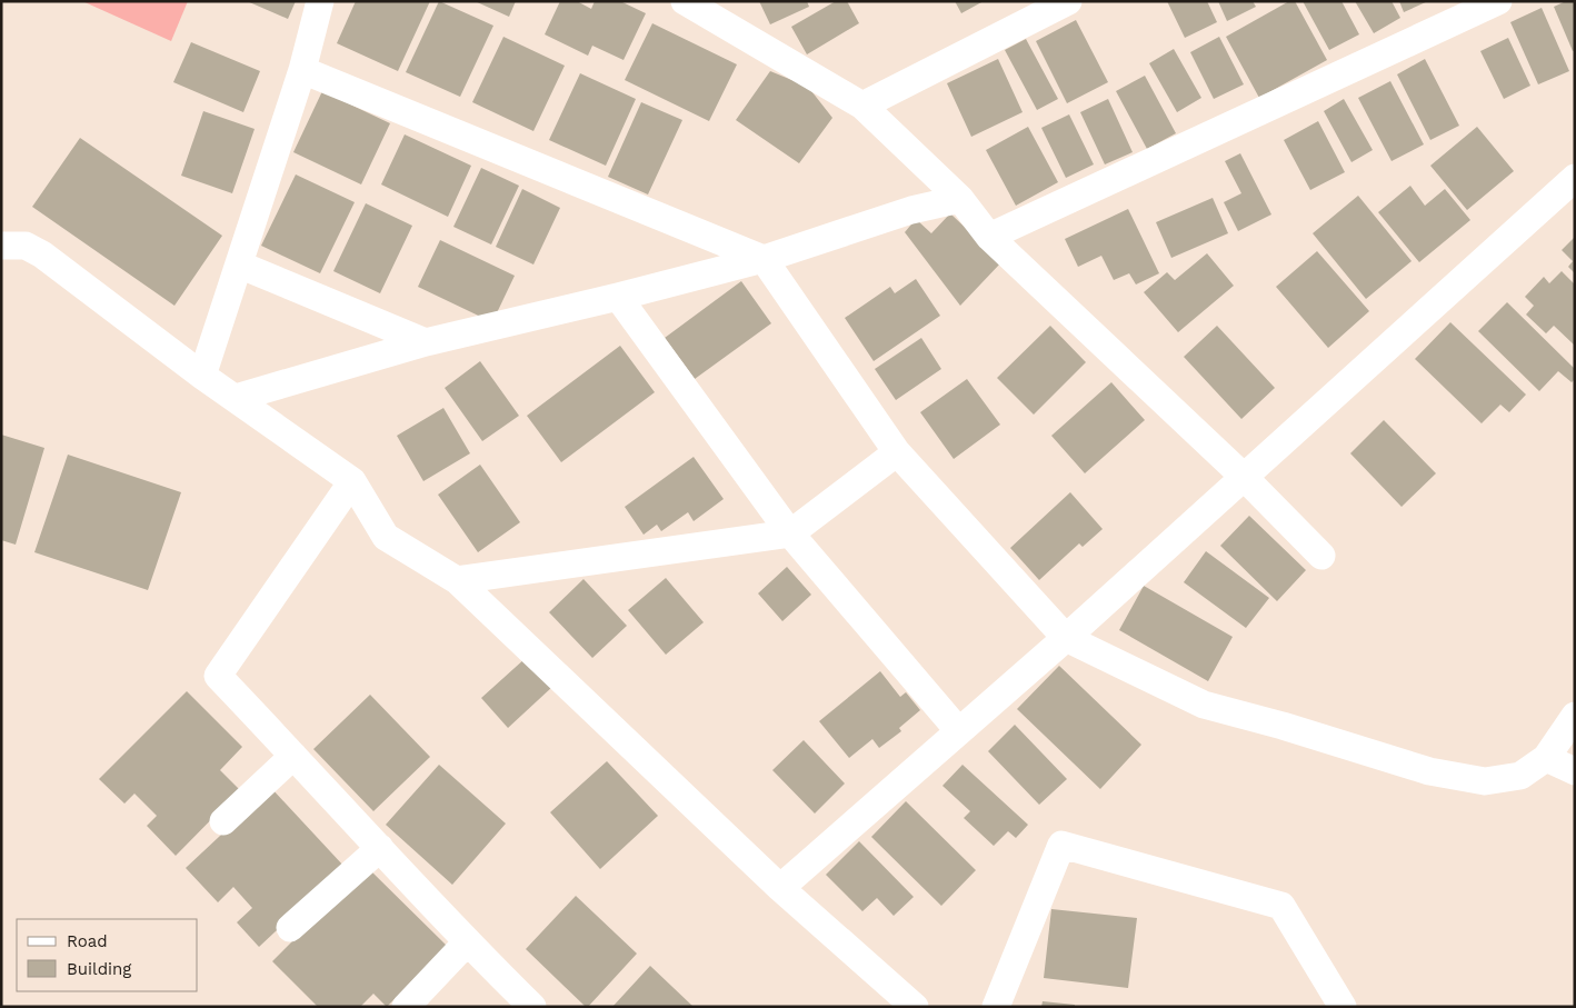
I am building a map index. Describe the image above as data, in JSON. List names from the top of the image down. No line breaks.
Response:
{"legend":["Road","Building"]}
